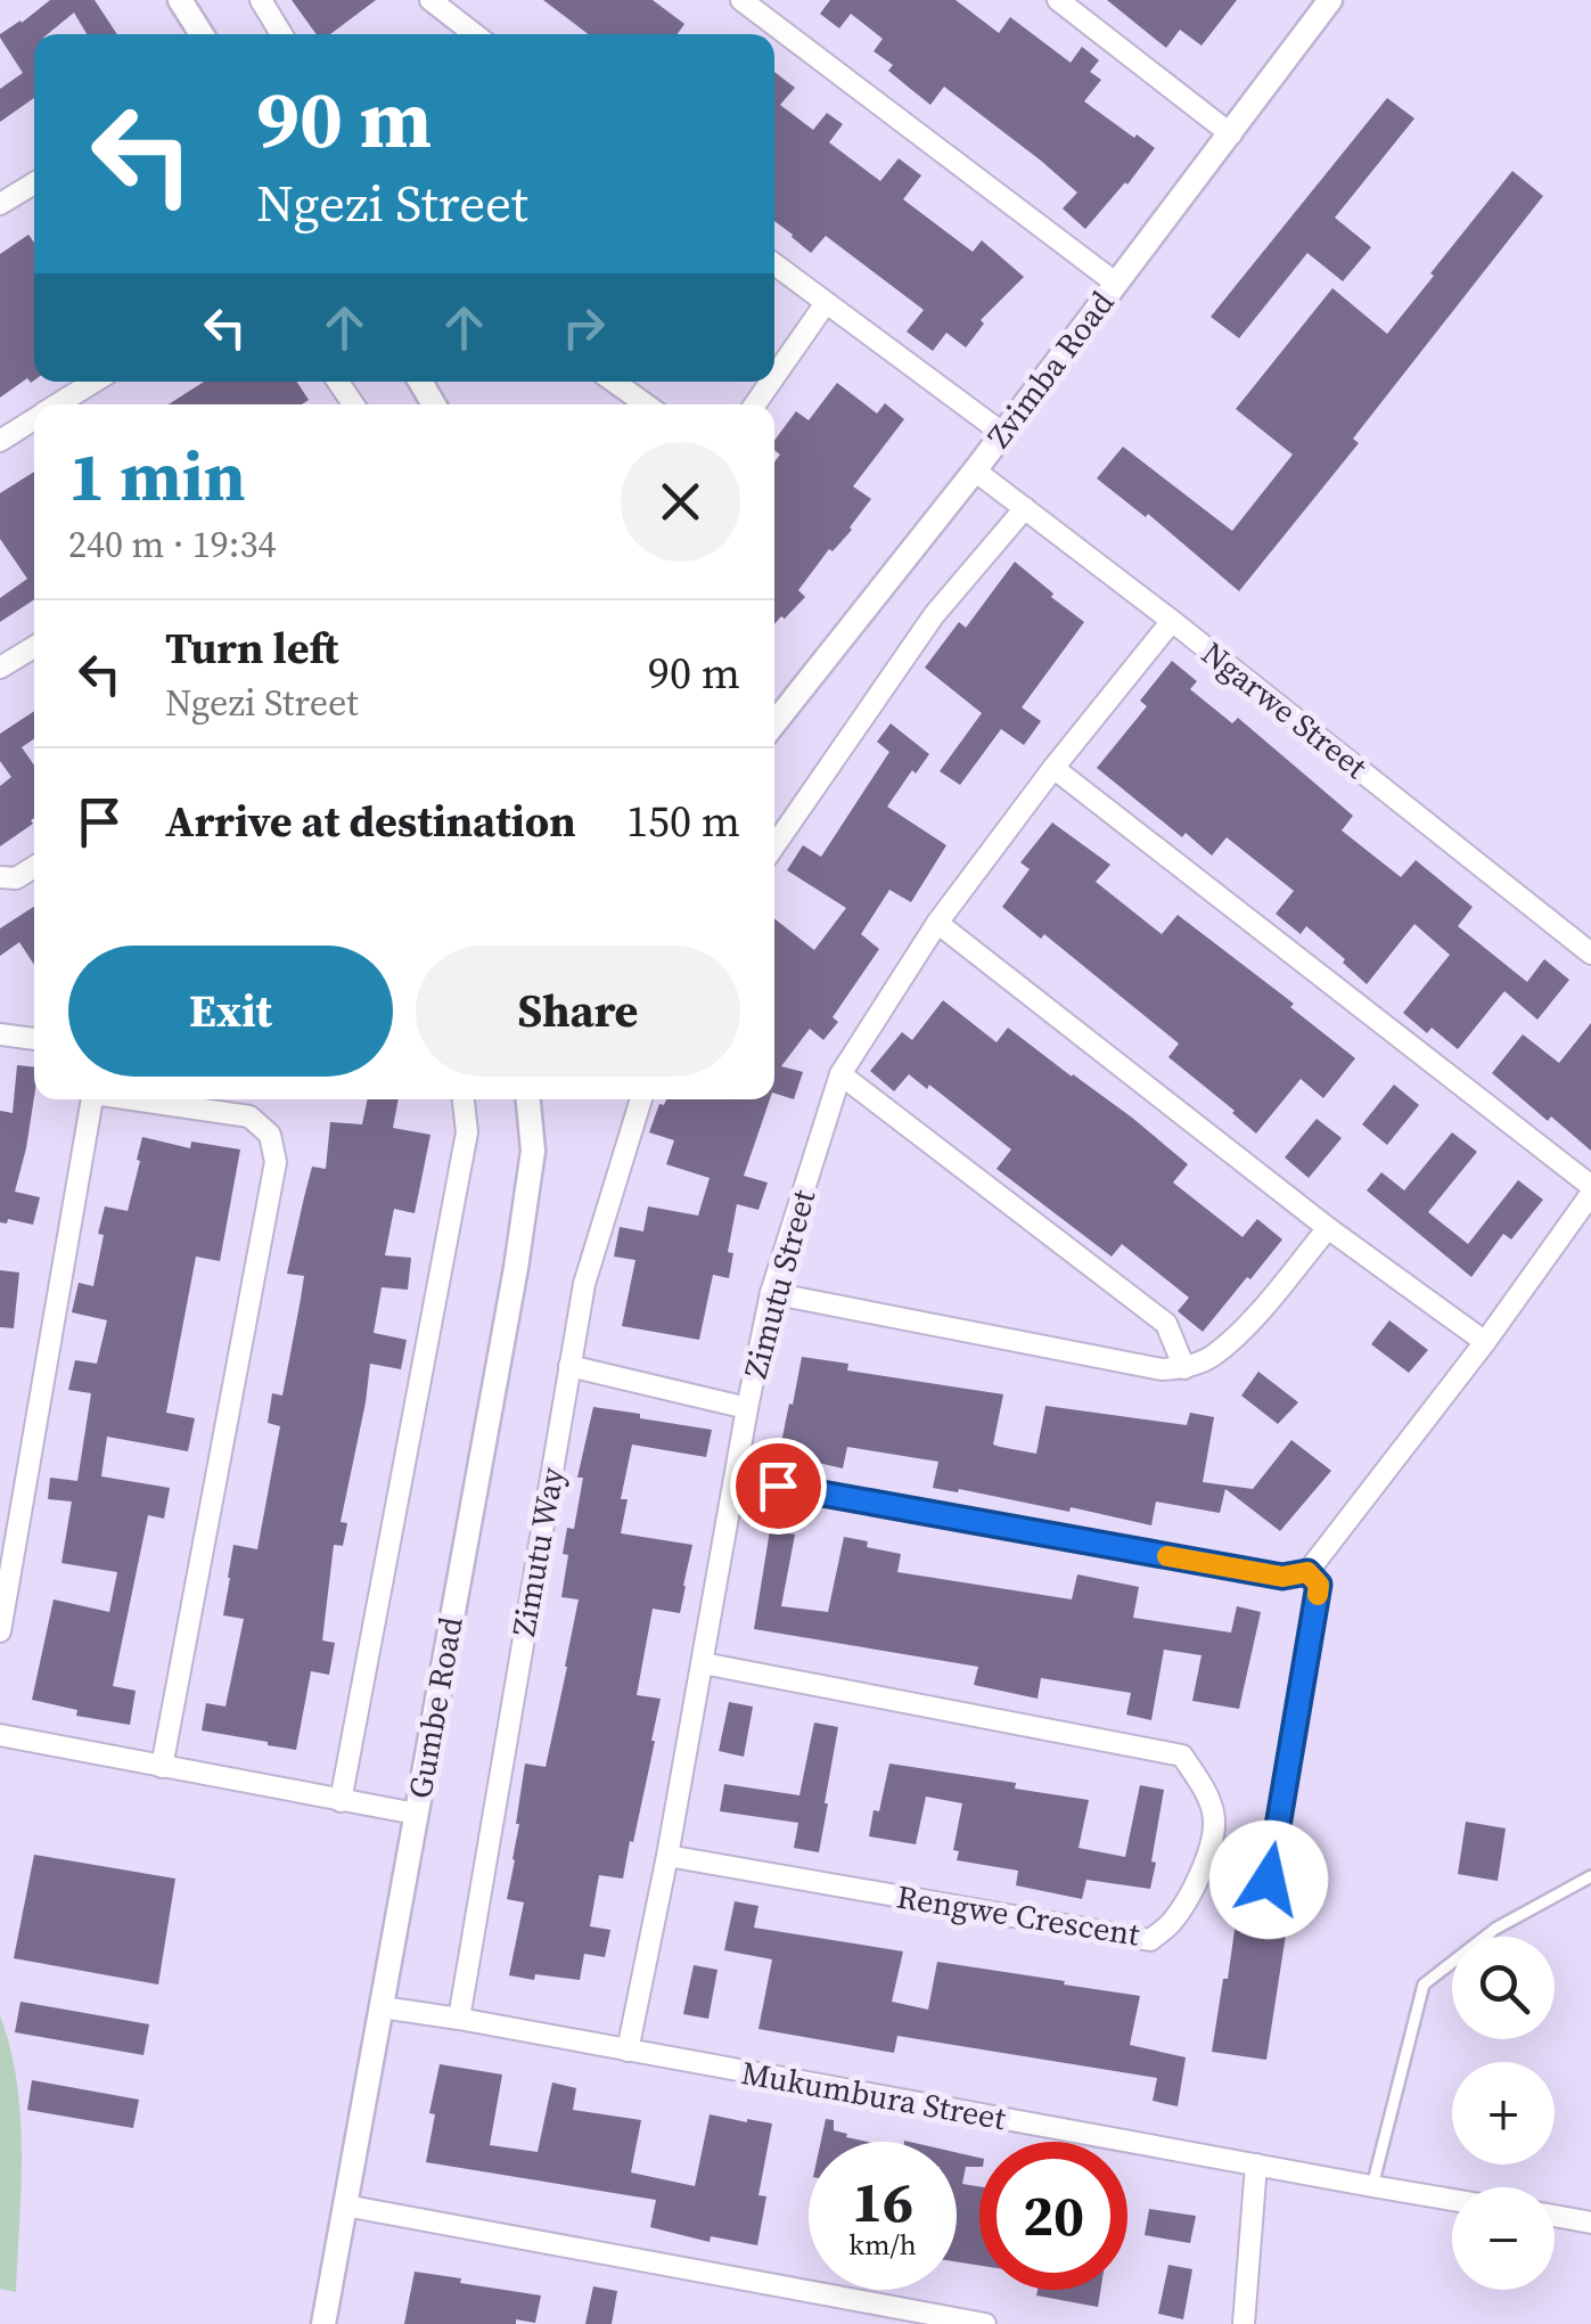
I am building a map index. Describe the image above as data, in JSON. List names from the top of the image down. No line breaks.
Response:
{"streets":{"street":["Zvimba Road","Ngarwe Street","Zimutu Street","Zimutu Way","Gumbe Road","Rengwe Crescent","Mukumbura Street"]},"crossings":[["Zvimba Road","Ngarwe Street"],["Ngarwe Street","Zimutu Street"],["Zimutu Street","Rengwe Crescent"],["Zimutu Street","Mukumbura Street"],["Zimutu Way","Mukumbura Street"],["Gumbe Road","Mukumbura Street"]],"page":{"turn":["90 m","Ngezi Street"],"heading":["1 min","240 m · 19:34"],"list":[{"name":"Turn left","note":"Ngezi Street","value":"90 m"},{"name":"Arrive at destination","value":"150 m"}],"buttons":["Exit","Share"],"map_buttons":["+","−"],"speed":"16 km/h","limit":"20"}}
